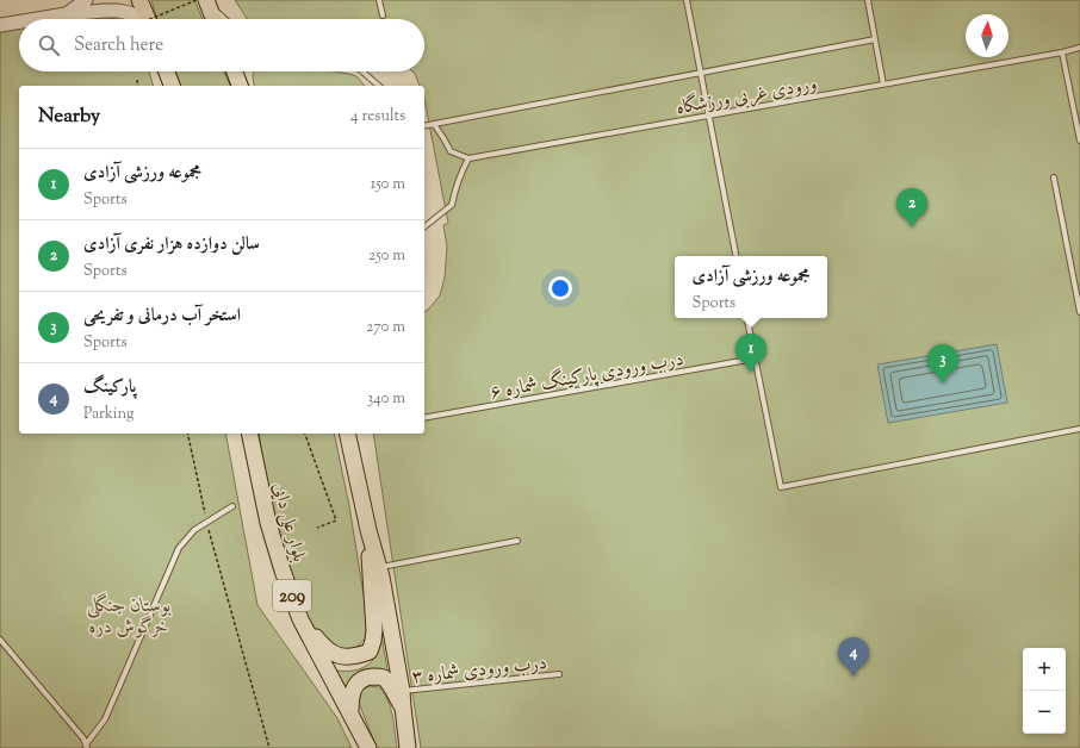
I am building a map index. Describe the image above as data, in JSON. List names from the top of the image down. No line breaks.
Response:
{"streets":{"main road":["بلوار علی دایی","209"],"lane":["ورودی غربی ورزشگاه","درب ورودی پارکینگ شماره ۶","درب ورودی شماره ۳"]},"parks":["بوستان جنگلی خرگوش دره"],"north":"top","page":{"search":"Search here","heading":["Nearby","4 results"],"list":[{"mark":"1","name":"مجموعه ورزشی آزادی","note":"Sports","value":"150 m"},{"mark":"2","name":"سالن دوازده هزار نفری آزادی","note":"Sports","value":"250 m"},{"mark":"3","name":"استخر آب درمانی و تفریحی","note":"Sports","value":"270 m"},{"mark":"4","name":"پارکینگ","note":"Parking","value":"340 m"}],"pins":["2","1","3","4"],"popup":["مجموعه ورزشی آزادی","Sports"],"map_buttons":["+","−"]}}
